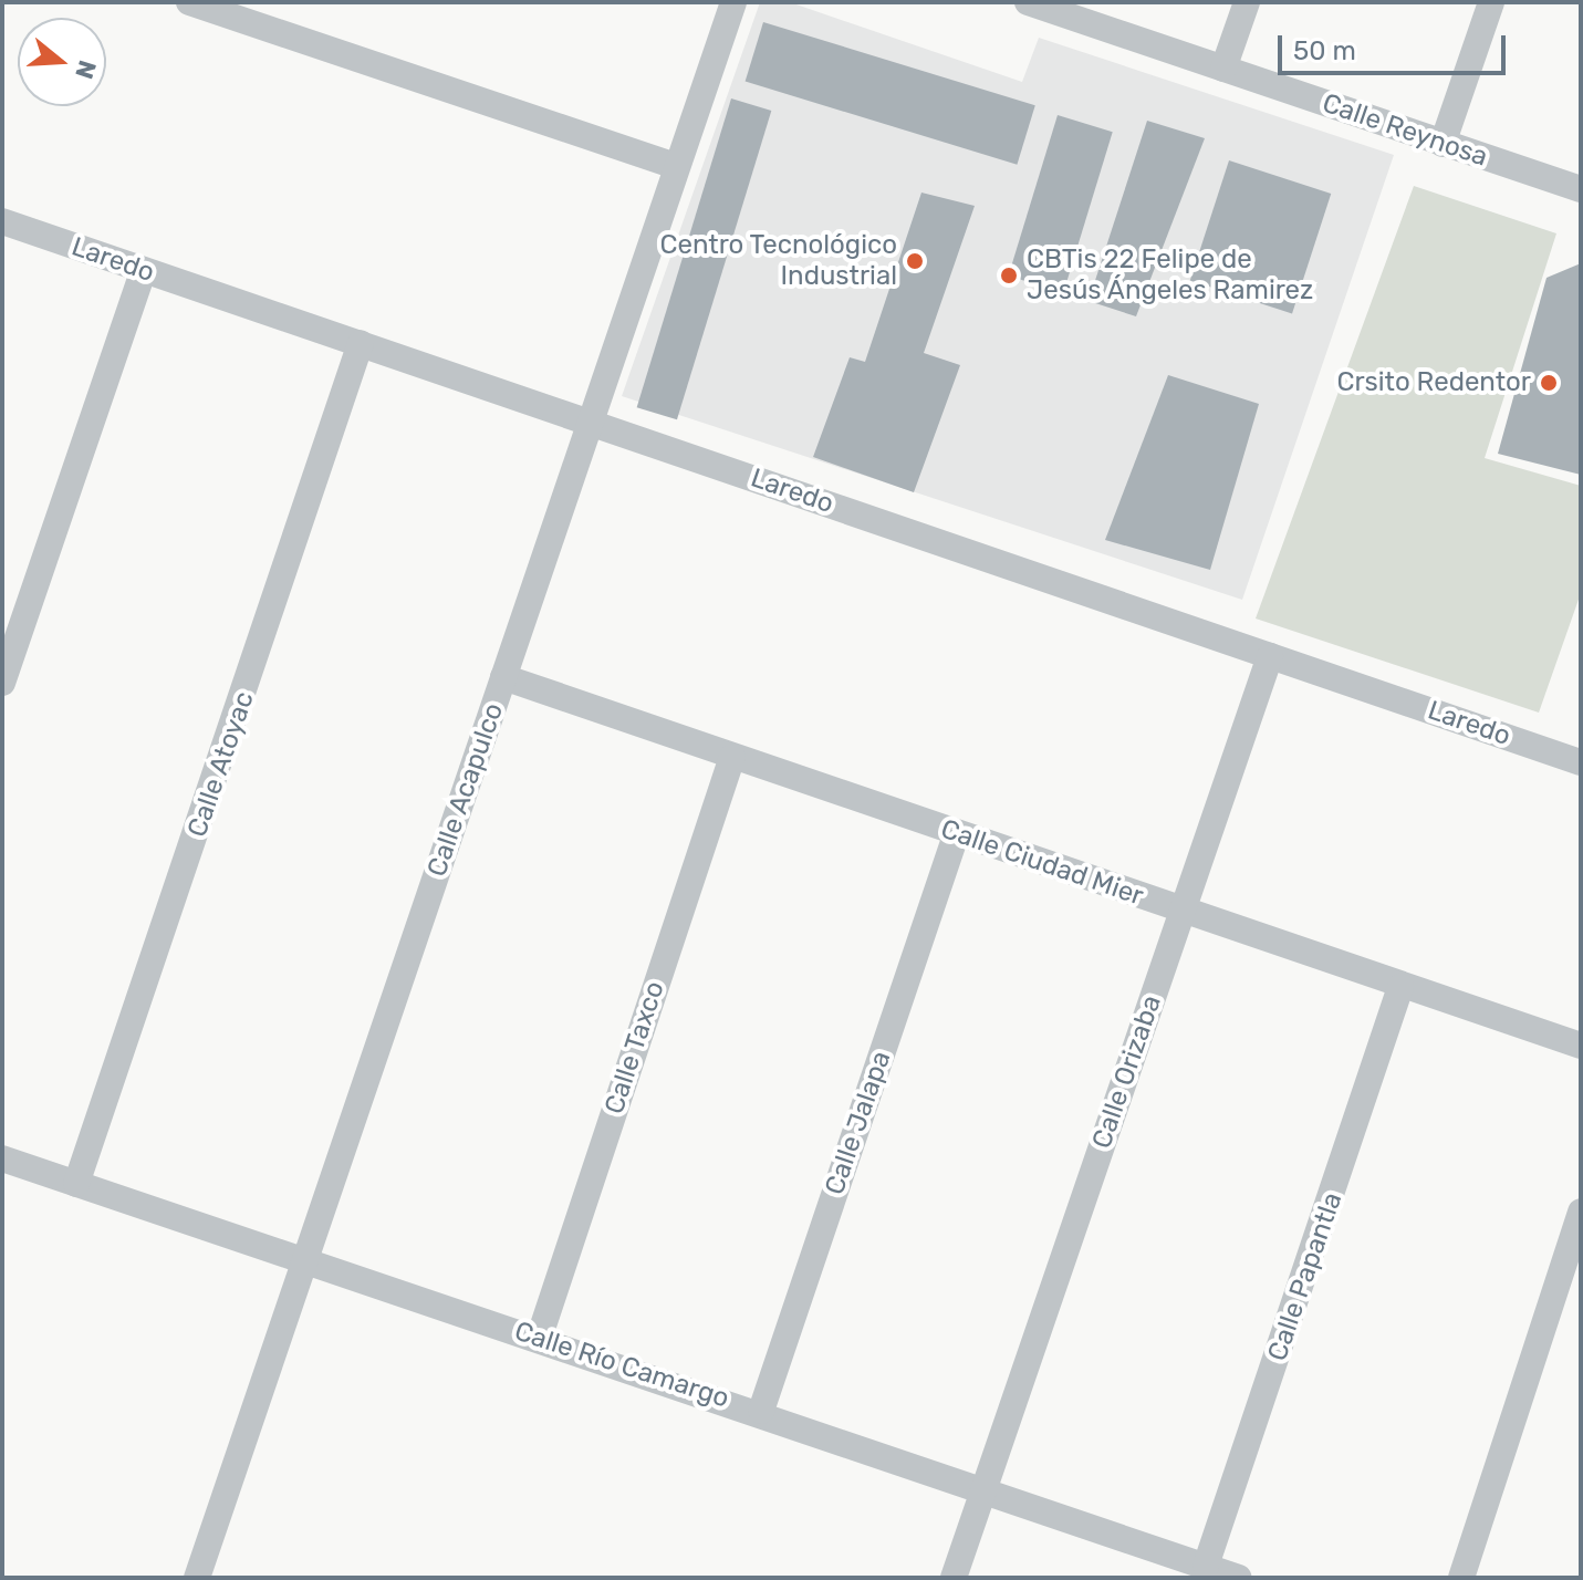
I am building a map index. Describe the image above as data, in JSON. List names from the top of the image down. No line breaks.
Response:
{"streets":{"street":["Calle Reynosa","Laredo","Calle Atoyac","Calle Acapulco","Calle Ciudad Mier","Calle Taxco","Calle Orizaba","Calle Jalapa","Calle Papantla","Calle Río Camargo"]},"crossings":[["Laredo","Calle Atoyac"],["Laredo","Calle Acapulco"],["Laredo","Calle Orizaba"],["Calle Atoyac","Calle Río Camargo"],["Calle Acapulco","Calle Ciudad Mier"],["Calle Acapulco","Calle Río Camargo"],["Calle Ciudad Mier","Calle Taxco"],["Calle Ciudad Mier","Calle Orizaba"],["Calle Ciudad Mier","Calle Jalapa"],["Calle Ciudad Mier","Calle Papantla"],["Calle Taxco","Calle Río Camargo"],["Calle Orizaba","Calle Río Camargo"],["Calle Jalapa","Calle Río Camargo"],["Calle Papantla","Calle Río Camargo"]],"places":["Centro Tecnológico Industrial","CBTis 22 Felipe de Jesús Ángeles Ramirez","Crsito Redentor"],"scale_bar":"50 m","north":"right"}
